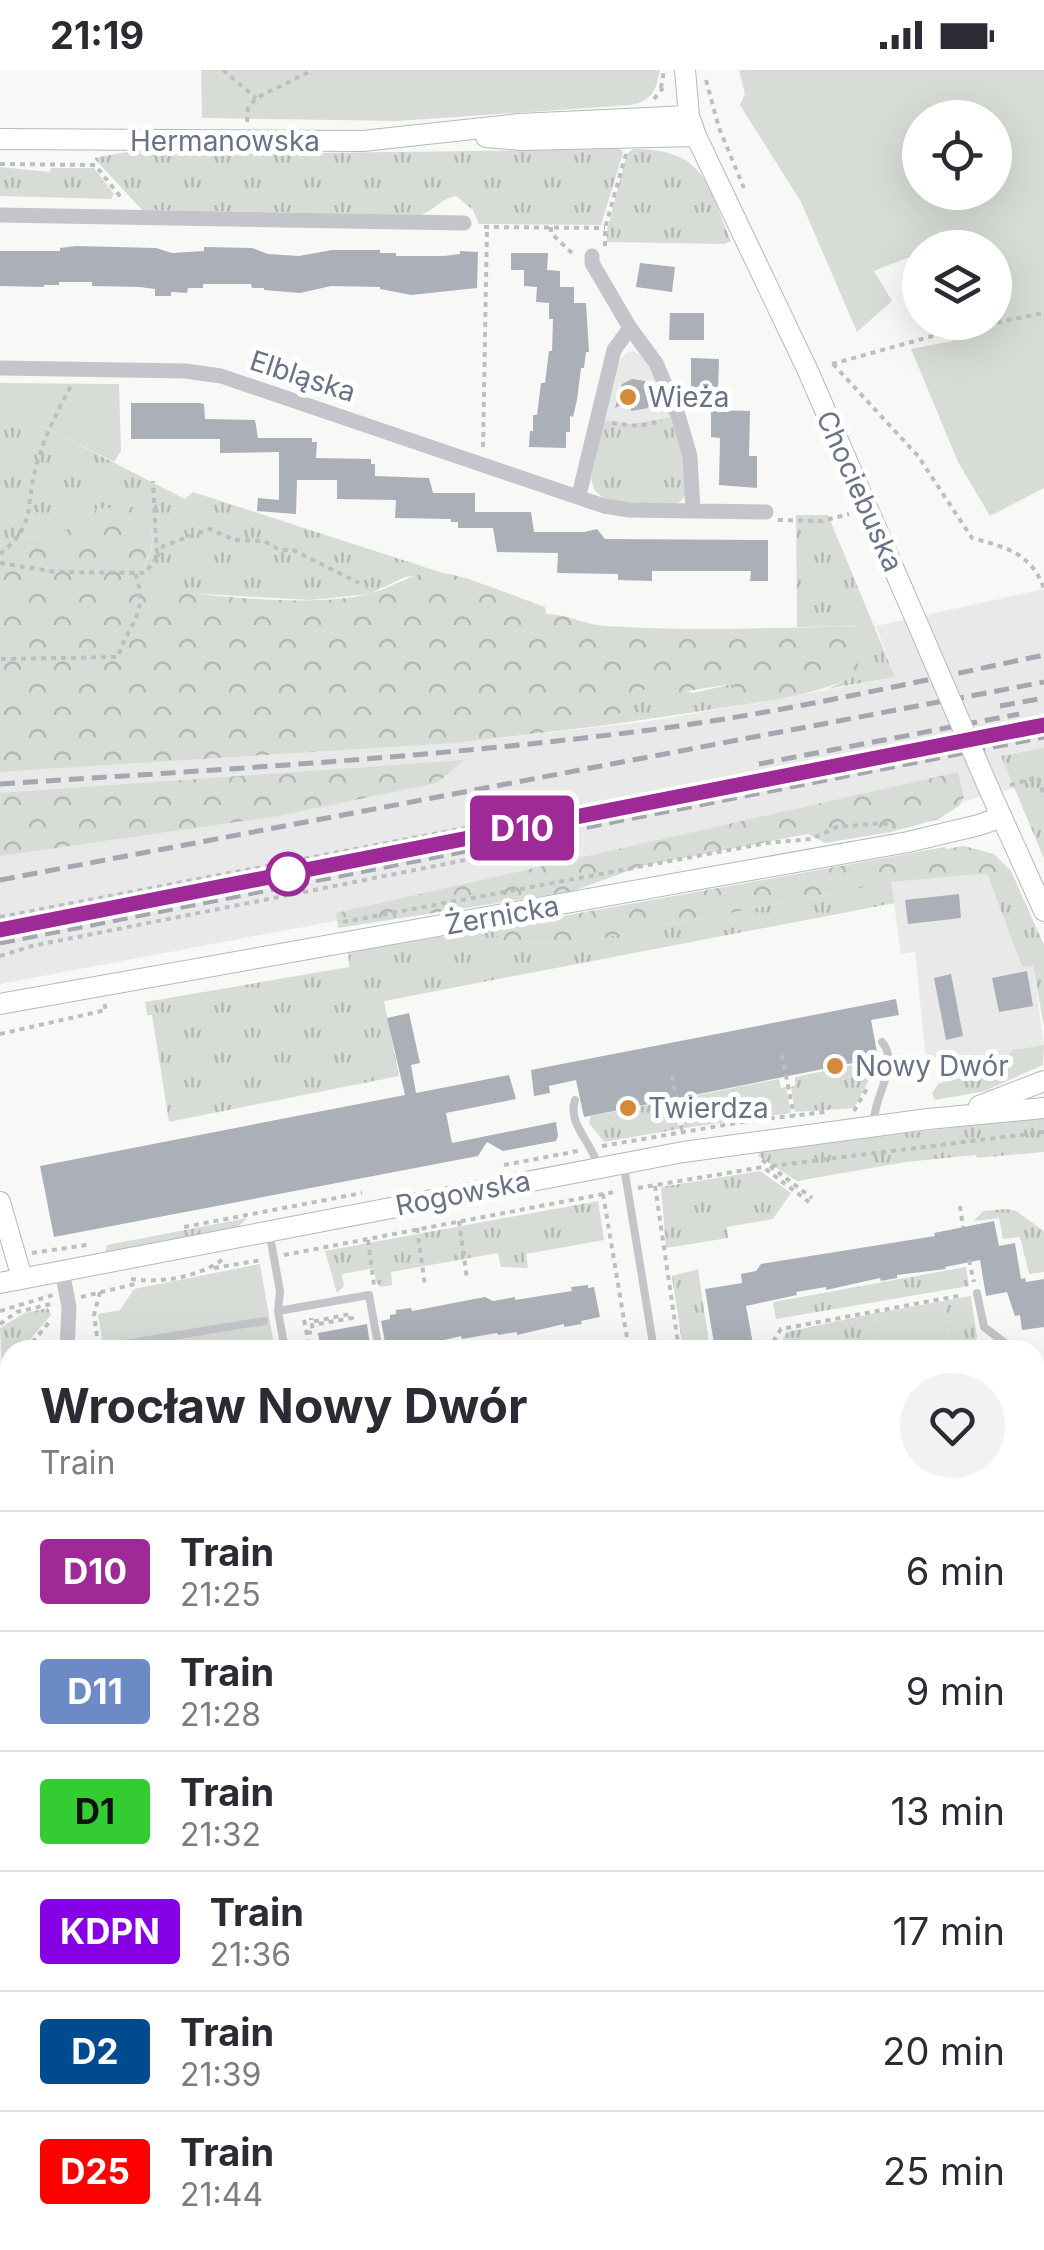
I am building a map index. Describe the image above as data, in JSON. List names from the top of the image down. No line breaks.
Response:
{"streets":{"street":["Hermanowska","Elbląska","Chociebuska","Żernicka","Rogowska"]},"crossings":[["Hermanowska","Chociebuska"],["Chociebuska","Żernicka"]],"places":["Wieża","Nowy Dwór","Twierdza"],"page":{"status":"21:19","on_map":"D10","heading":["Wrocław Nowy Dwór","Train"],"list":[{"mark":"D10","name":"Train","note":"21:25","value":"6 min"},{"mark":"D11","name":"Train","note":"21:28","value":"9 min"},{"mark":"D1","name":"Train","note":"21:32","value":"13 min"},{"mark":"KDPN","name":"Train","note":"21:36","value":"17 min"},{"mark":"D2","name":"Train","note":"21:39","value":"20 min"},{"mark":"D25","name":"Train","note":"21:44","value":"25 min"}]}}
